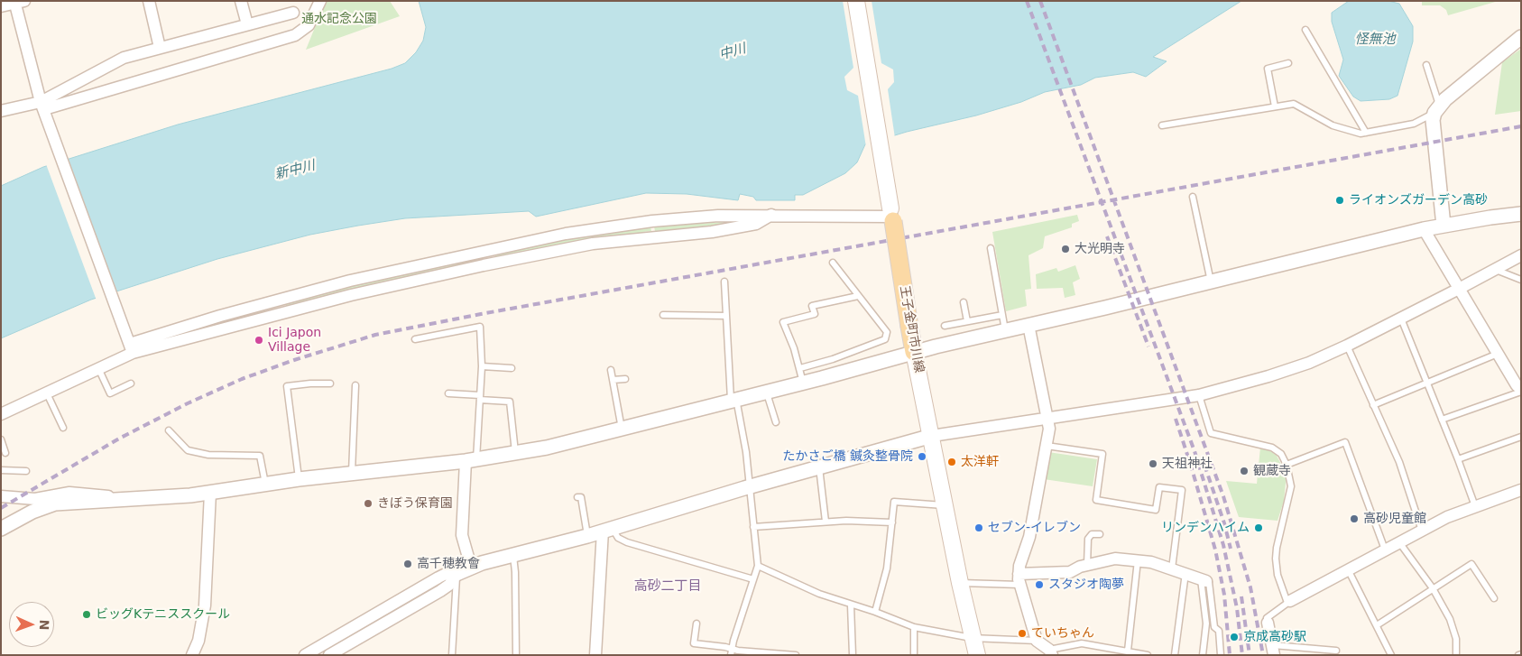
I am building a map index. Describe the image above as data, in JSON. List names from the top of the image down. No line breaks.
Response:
{"streets":{"main road":["王子金町市川線"]},"districts":["高砂二丁目"],"water":["怪無池","中川","新中川"],"parks":["通水記念公園"],"places":["ライオンズガーデン高砂","大光明寺","Ici Japon Village","たかさご橋 鍼灸整骨院","太洋軒","天祖神社","観蔵寺","きぼう保育園","高砂児童館","セブン-イレブン","リンデンハイム","高千穂教會","スタジオ陶夢","ビッグKテニススクール","ていちゃん","京成高砂駅"],"north":"right"}
